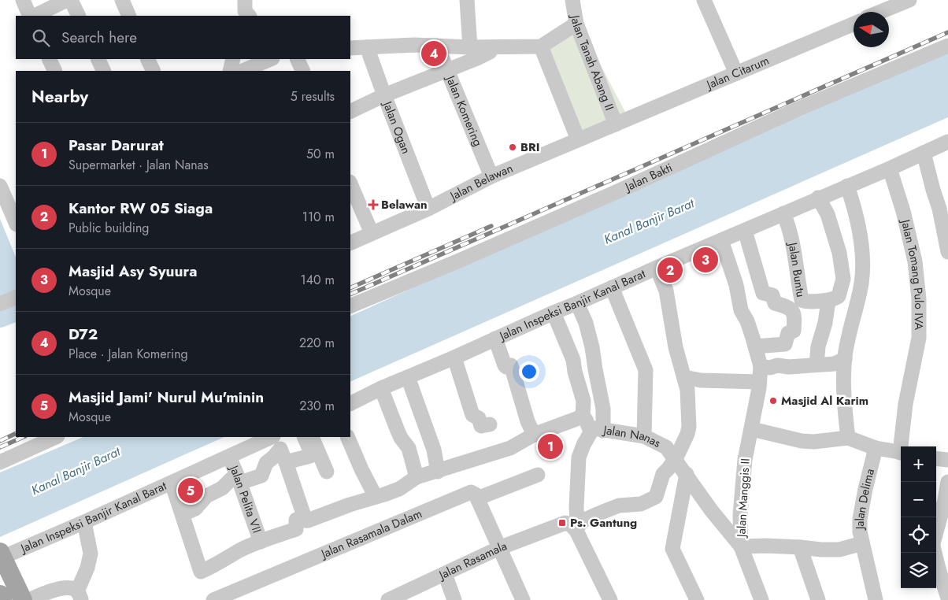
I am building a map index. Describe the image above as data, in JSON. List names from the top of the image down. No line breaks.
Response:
{"streets":{"street":["Jalan Tanah Abang II","Jalan Citarum","Jalan Komering","Jalan Ogan","Jalan Bakti","Jalan Belawan","Jalan Buntu","Jalan Tomang Pulo IVA","Jalan Inspeksi Banjir Kanal Barat","Jalan Nanas","Jalan Manggis II","Jalan Delima","Jalan Pelita VII","Jalan Rasamala Dalam","Jalan Rasamala"]},"crossings":[["Jalan Tanah Abang II","Jalan Citarum"],["Jalan Tanah Abang II","Jalan Belawan"],["Jalan Citarum","Jalan Belawan"],["Jalan Komering","Jalan Belawan"],["Jalan Ogan","Jalan Belawan"],["Jalan Buntu","Jalan Inspeksi Banjir Kanal Barat"],["Jalan Tomang Pulo IVA","Jalan Inspeksi Banjir Kanal Barat"],["Jalan Inspeksi Banjir Kanal Barat","Jalan Pelita VII"],["Jalan Nanas","Jalan Manggis II"],["Jalan Nanas","Jalan Rasamala"],["Jalan Manggis II","Jalan Delima"]],"water":["Kanal Banjir Barat"],"places":{"other":["BRI","Masjid Al Karim"],"health":["Belawan"],"transit":["Ps. Gantung"]},"north":"left","page":{"search":"Search here","pins":["4","3","2","1","5"],"heading":["Nearby","5 results"],"list":[{"mark":"1","name":"Pasar Darurat","note":"Supermarket · Jalan Nanas","value":"50 m"},{"mark":"2","name":"Kantor RW 05 Siaga","note":"Public building","value":"110 m"},{"mark":"3","name":"Masjid Asy Syuura","note":"Mosque","value":"140 m"},{"mark":"4","name":"D72","note":"Place · Jalan Komering","value":"220 m"},{"mark":"5","name":"Masjid Jami' Nurul Mu'minin","note":"Mosque","value":"230 m"}],"map_buttons":["+","−"]}}
